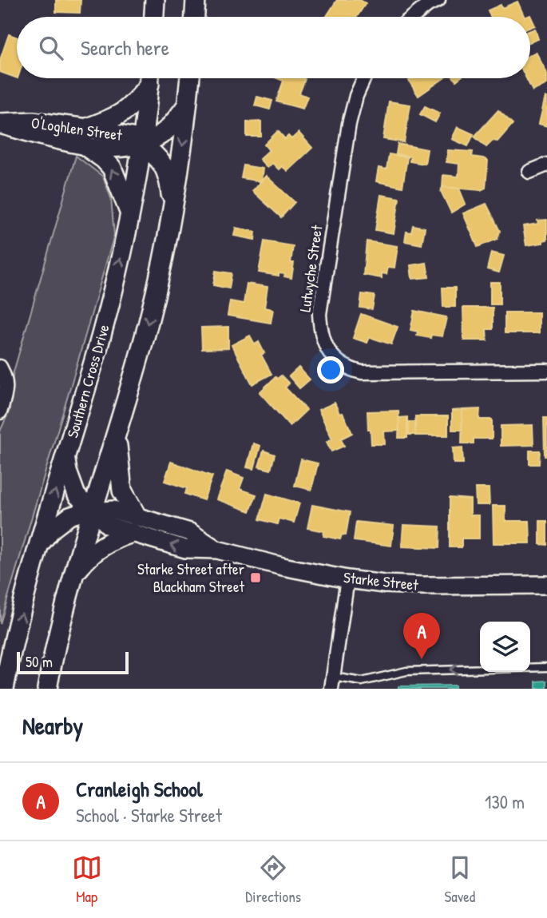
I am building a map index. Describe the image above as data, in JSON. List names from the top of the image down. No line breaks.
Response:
{"streets":{"main road":["Southern Cross Drive"],"street":["O'Loghlen Street","Lutwyche Street","Starke Street"]},"crossings":[["O'Loghlen Street","Southern Cross Drive"],["Southern Cross Drive","Starke Street"]],"places":{"transit":["Starke Street after Blackham Street"]},"scale_bar":"50 m","page":{"search":"Search here","pins":"A","scale":"50 m","heading":"Nearby","list":[{"mark":"A","name":"Cranleigh School","note":"School · Starke Street","value":"130 m"}],"nav":["Map","Directions","Saved"]}}
